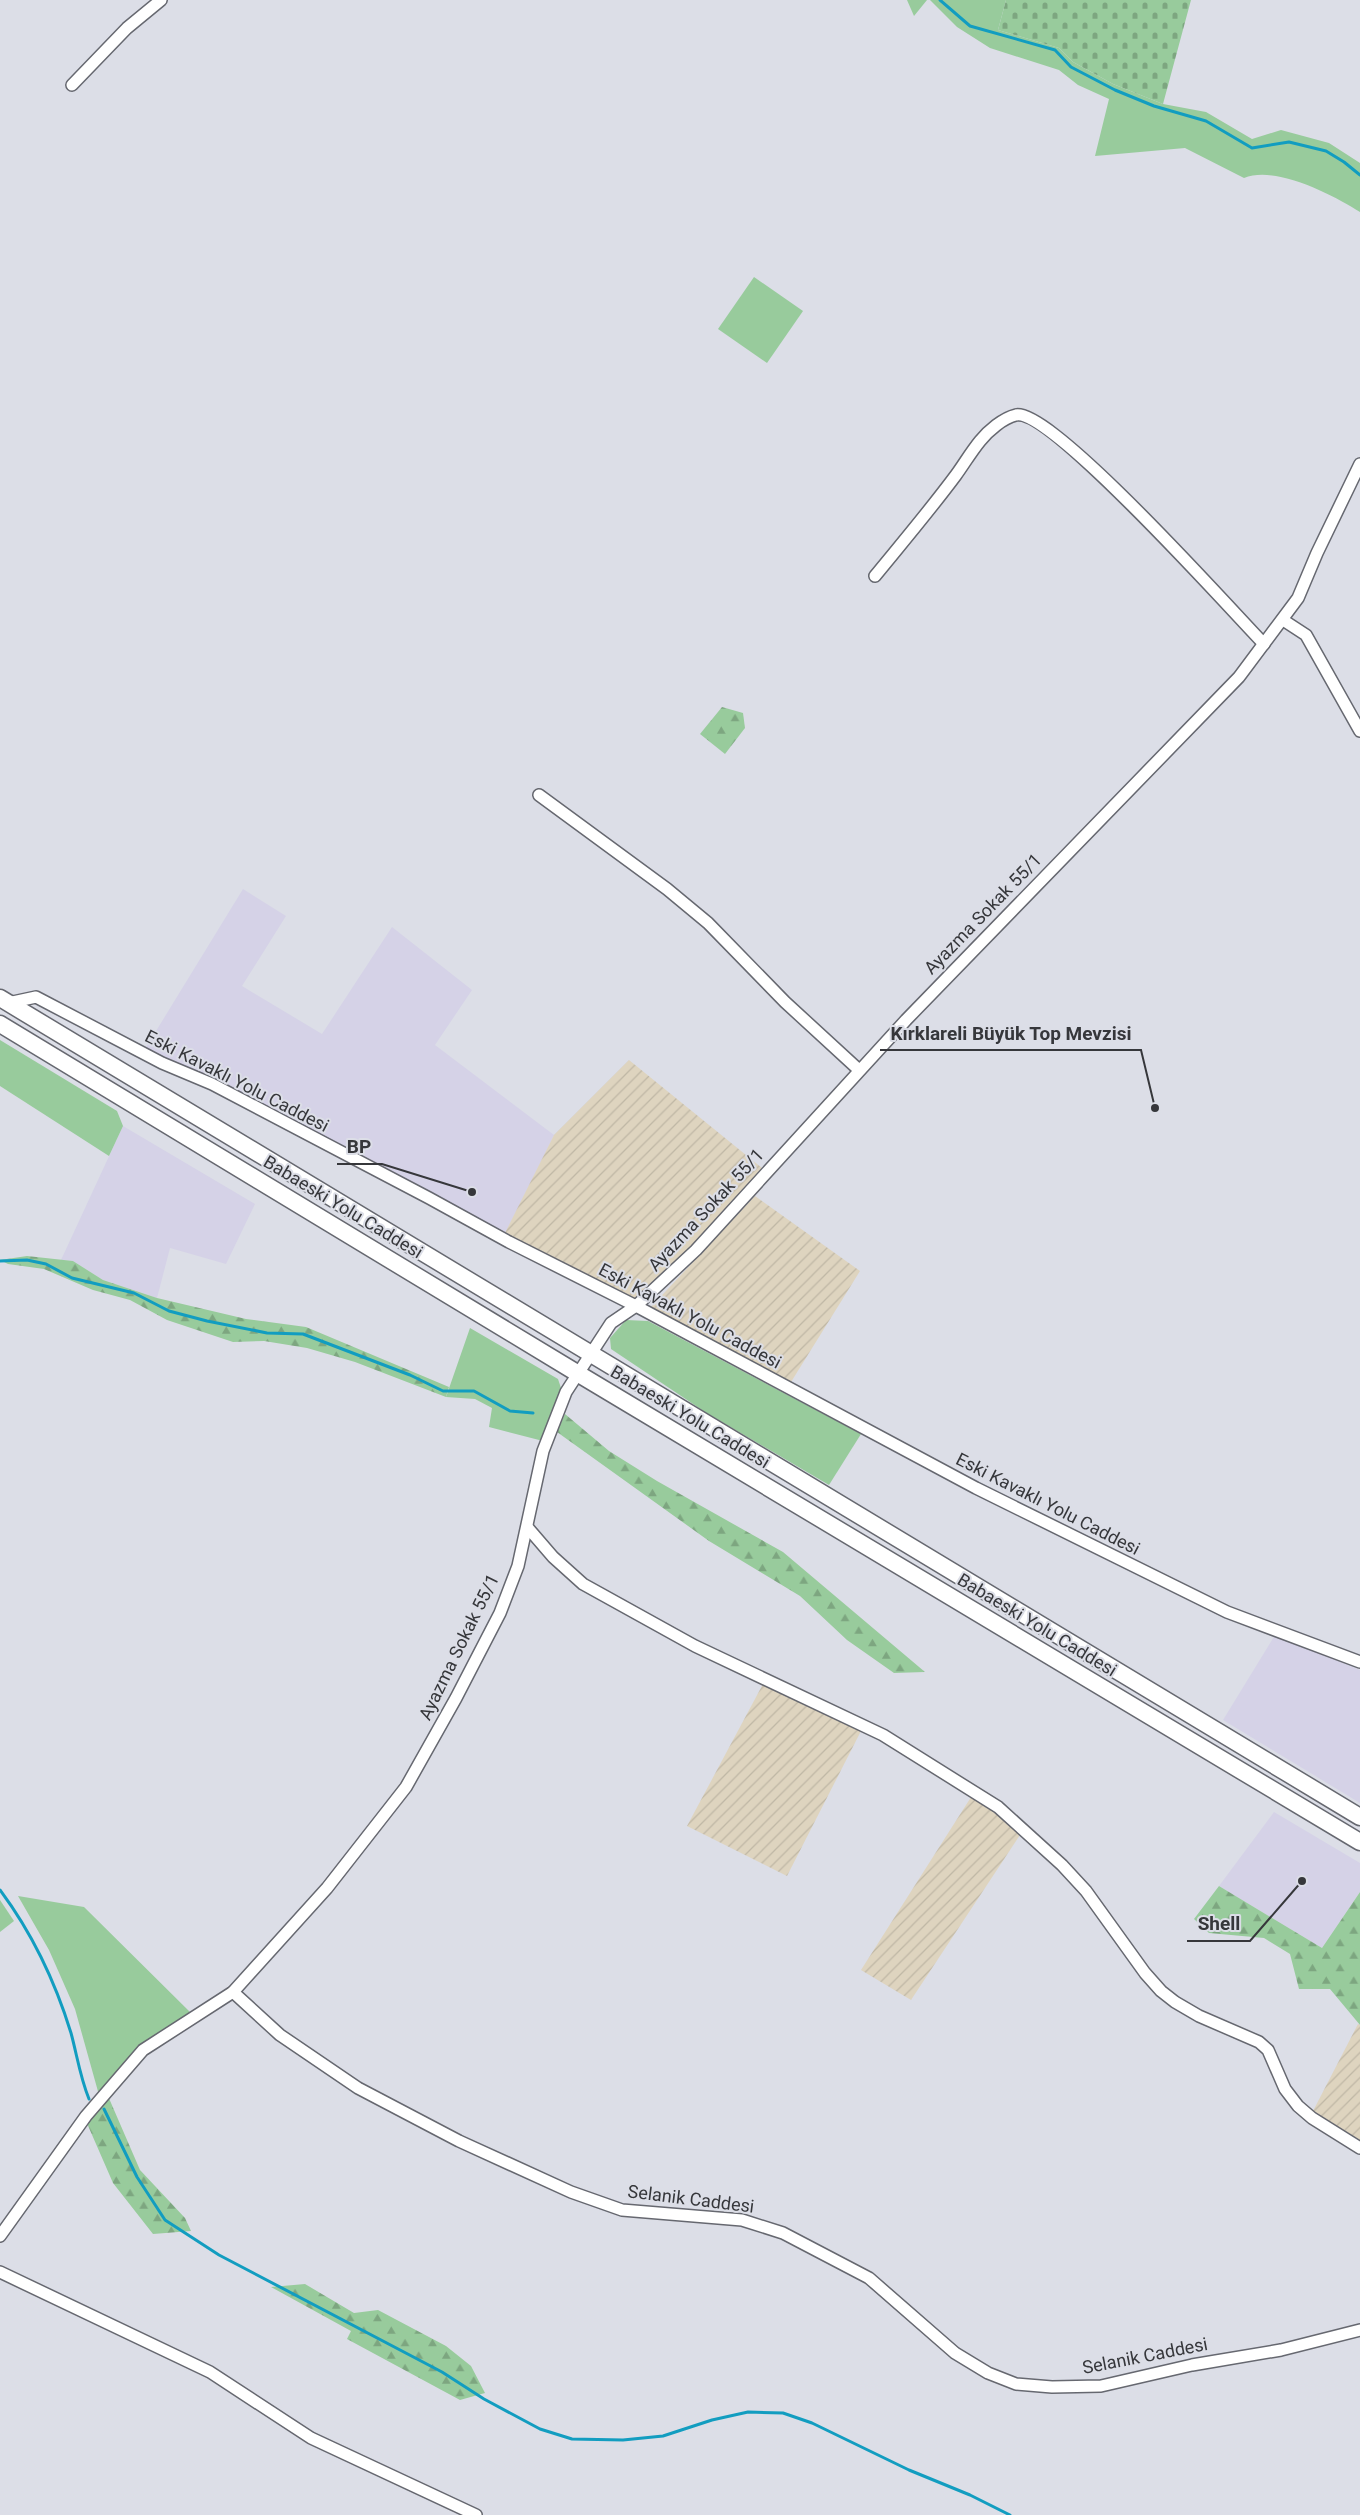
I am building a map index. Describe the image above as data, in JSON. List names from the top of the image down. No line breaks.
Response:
{"streets":{"highway":["Babaeski Yolu Caddesi"],"street":["Ayazma Sokak 55/1","Eski Kavaklı Yolu Caddesi","Selanik Caddesi"]},"crossings":[["Ayazma Sokak 55/1","Eski Kavaklı Yolu Caddesi"],["Ayazma Sokak 55/1","Babaeski Yolu Caddesi"],["Ayazma Sokak 55/1","Selanik Caddesi"],["Eski Kavaklı Yolu Caddesi","Babaeski Yolu Caddesi"]],"places":["Kırklareli Büyük Top Mevzisi","BP","Shell"]}
